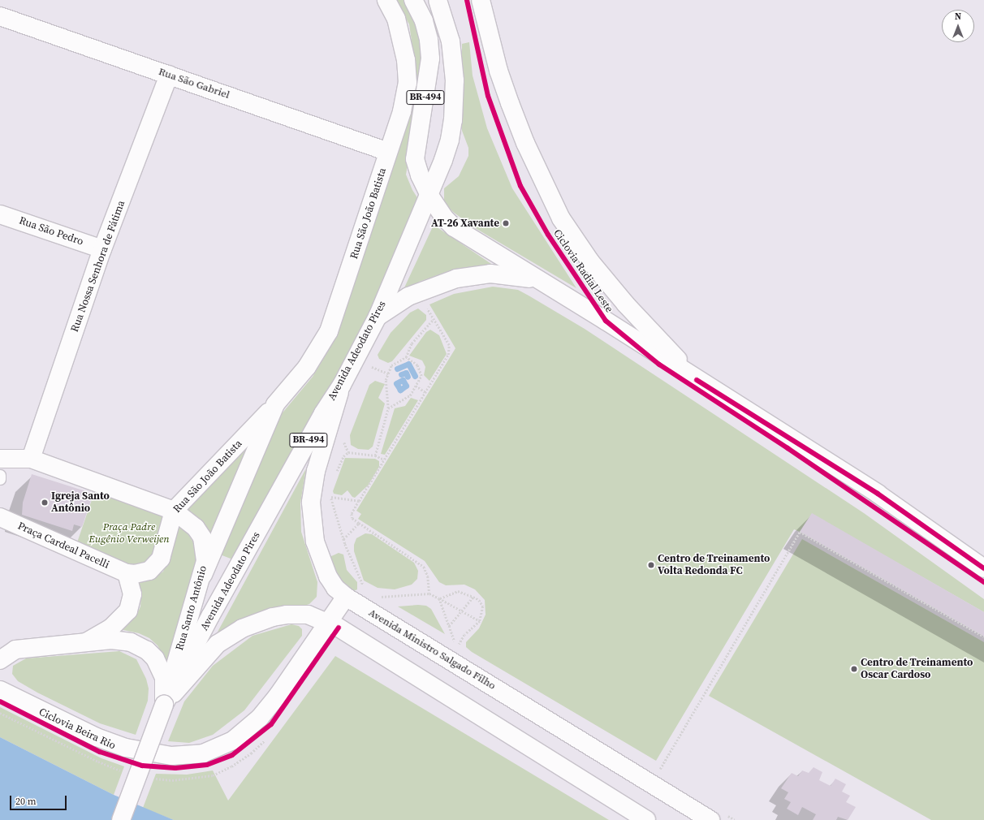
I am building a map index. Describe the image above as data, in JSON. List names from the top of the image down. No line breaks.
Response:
{"streets":{"main road":["Rua São Gabriel","BR-494","Rua São João Batista","Rua São Pedro","Rua Nossa Senhora de Fátima","Avenida Adeodato Pires","Praça Cardeal Pacelli","Rua Santo Antônio","Avenida Ministro Salgado Filho"],"cycle path":["Ciclovia Radial Leste","Ciclovia Beira Rio"]},"crossings":[["Rua São Gabriel","Rua São João Batista"],["Rua São Gabriel","Rua Nossa Senhora de Fátima"],["BR-494","Avenida Adeodato Pires"],["Rua São João Batista","Praça Cardeal Pacelli"],["Rua São João Batista","Rua Santo Antônio"],["Rua São Pedro","Rua Nossa Senhora de Fátima"],["Rua Nossa Senhora de Fátima","Rua Santo Antônio"],["Avenida Adeodato Pires","Rua Santo Antônio"],["Avenida Adeodato Pires","Avenida Ministro Salgado Filho"]],"parks":["Praça Padre Eugênio Verweijen"],"places":["AT-26 Xavante","Igreja Santo Antônio","Centro de Treinamento Volta Redonda FC","Centro de Treinamento Oscar Cardoso"],"scale_bar":"20 m","north":"top"}
